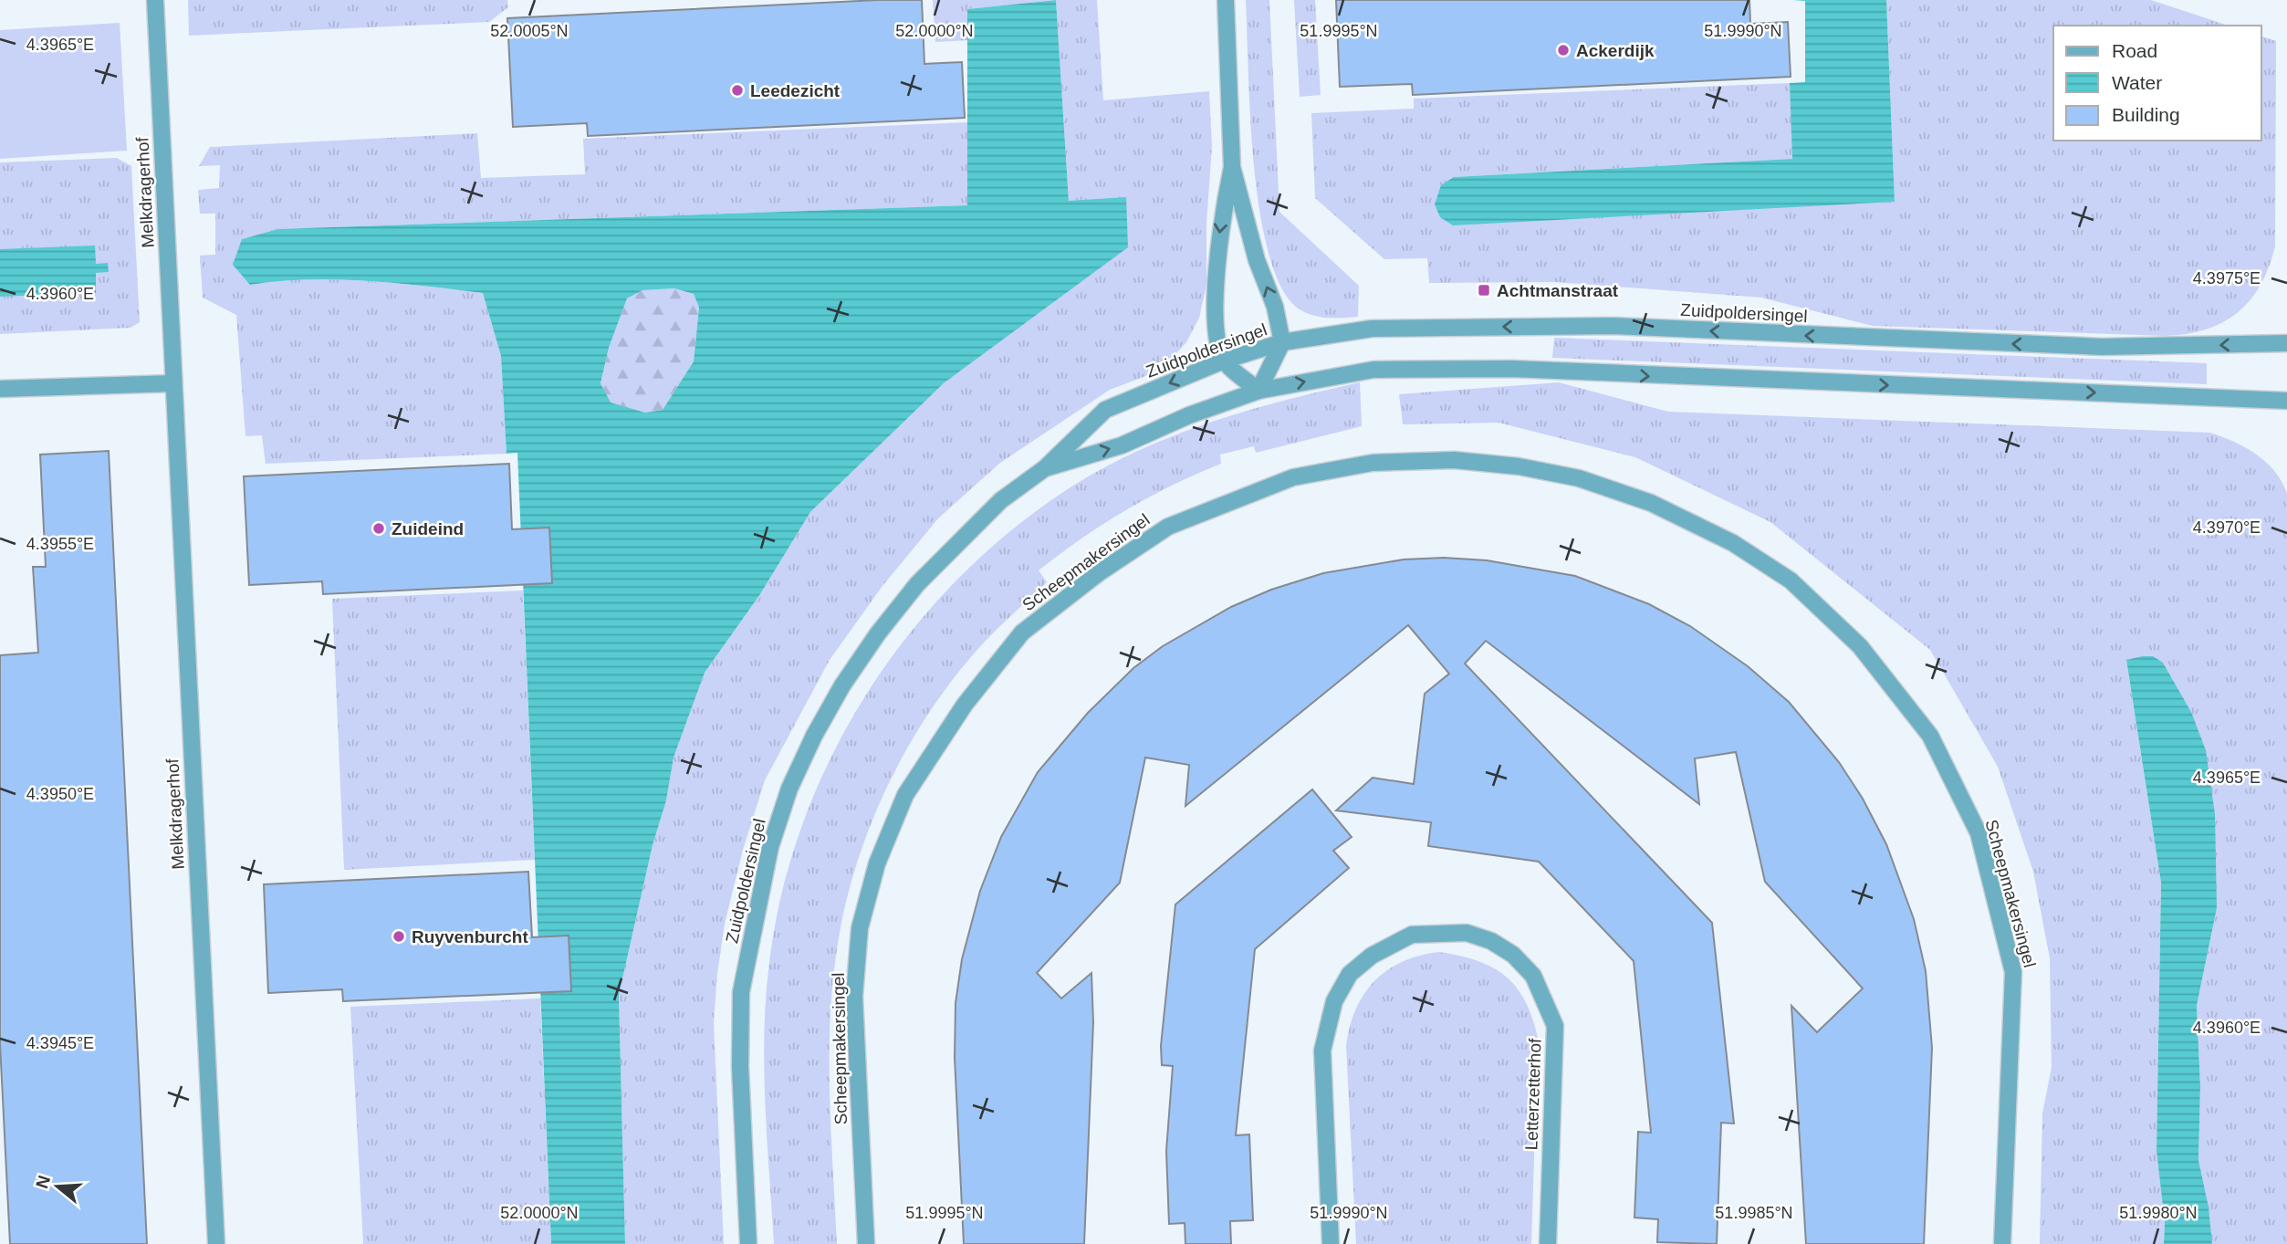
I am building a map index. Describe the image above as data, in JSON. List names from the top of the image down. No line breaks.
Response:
{"streets":{"street":["Melkdragerhof","Zuidpoldersingel","Scheepmakersingel","Letterzetterhof"]},"places":{"other":["Ackerdijk","Leedezicht","Zuideind","Ruyvenburcht"],"transit":["Achtmanstraat"]},"legend":["Road","Water","Building"],"north":"left","coordinates":["52.0005°N","52.0000°N","51.9995°N","51.9990°N","4.3965°E","4.3975°E","4.3960°E","4.3970°E","4.3955°E","4.3950°E","4.3945°E","51.9985°N","51.9980°N"]}
